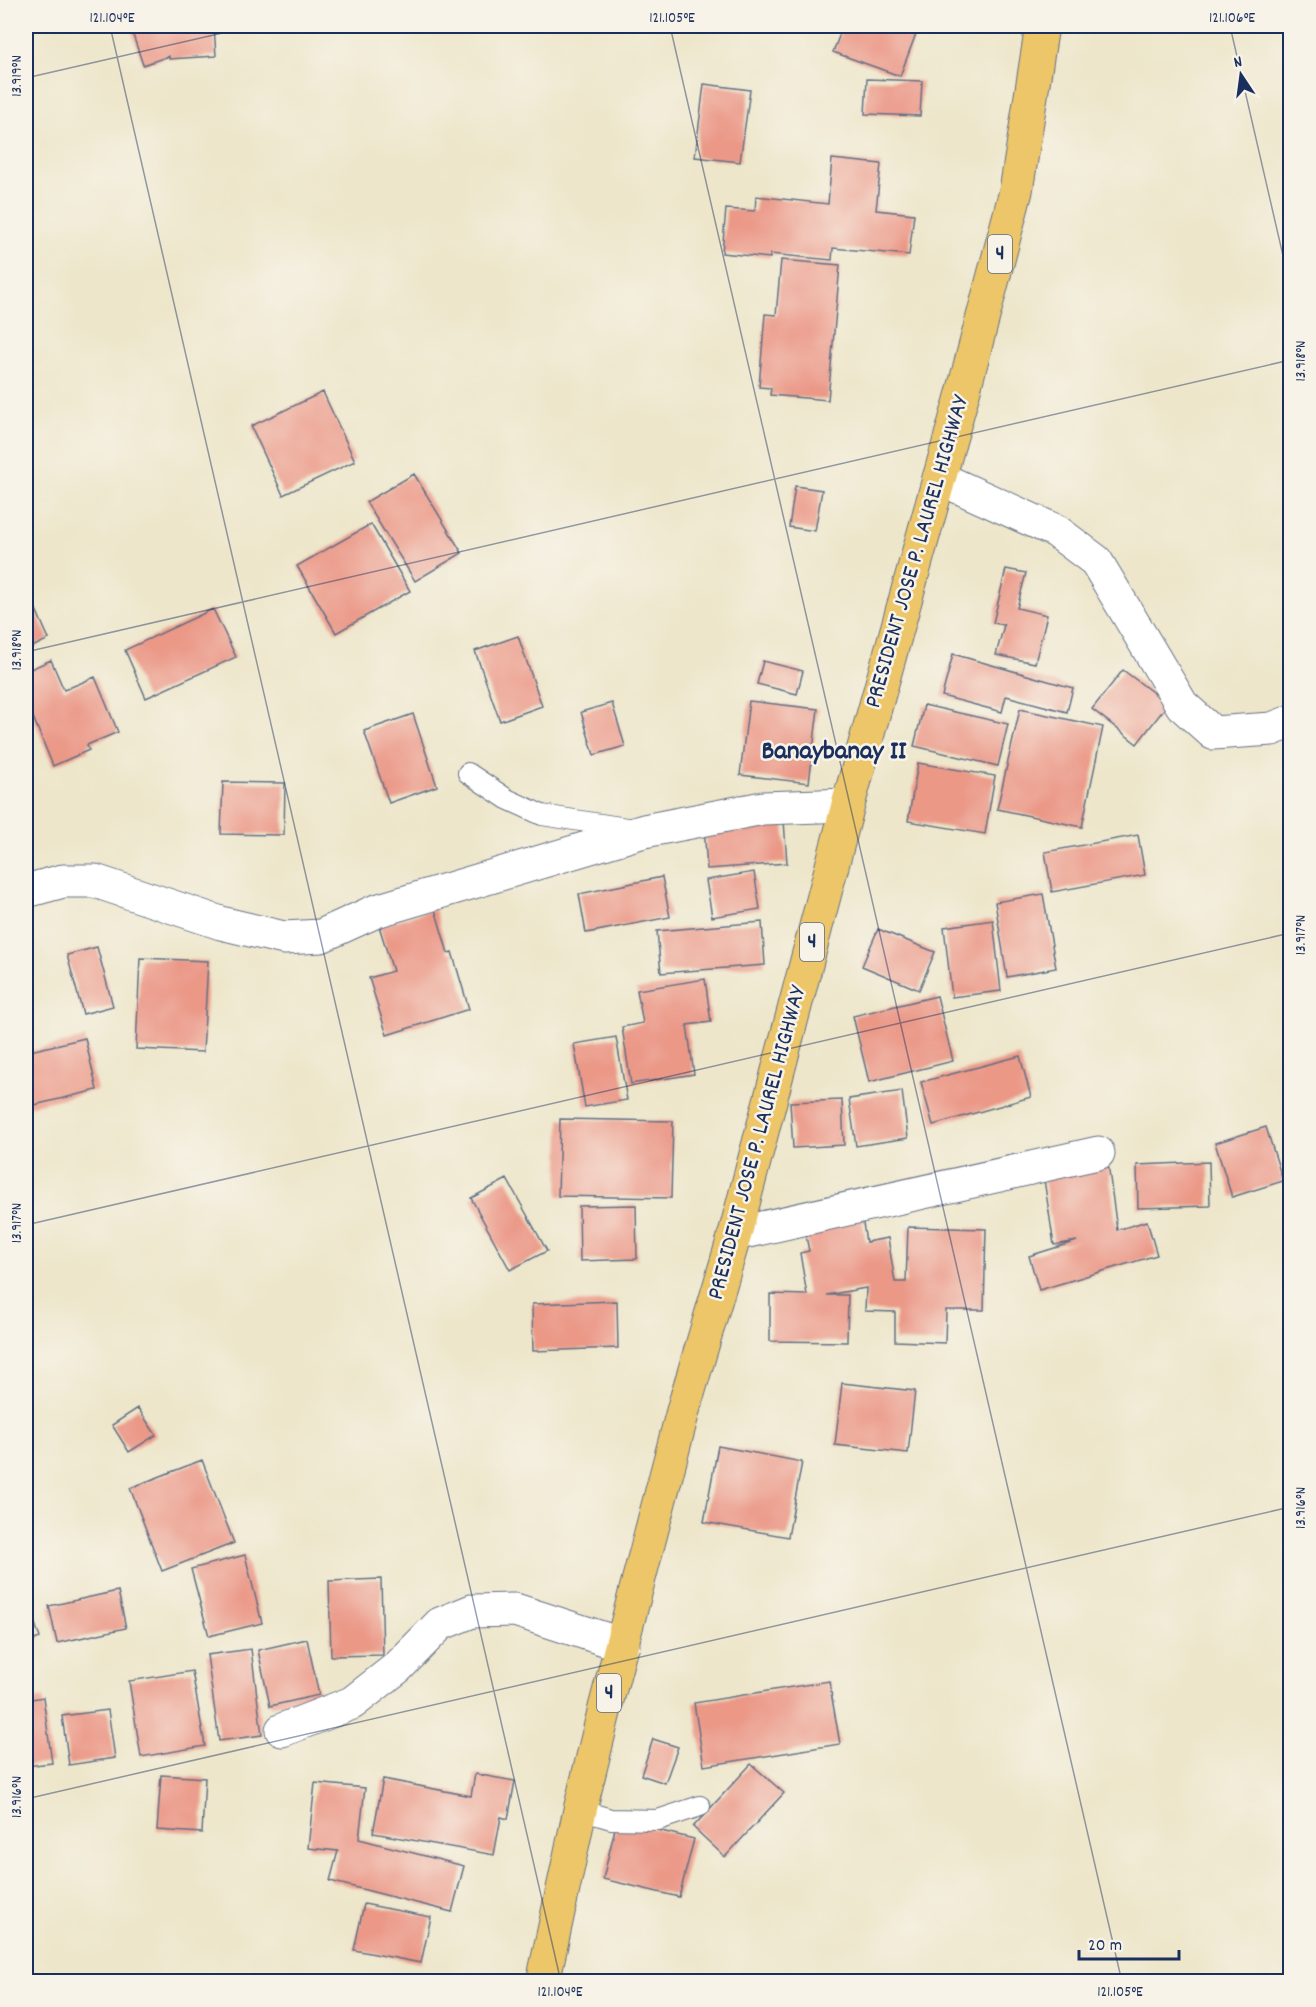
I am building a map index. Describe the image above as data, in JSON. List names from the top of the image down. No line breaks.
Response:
{"streets":{"highway":["4","PRESIDENT JOSE P. LAUREL HIGHWAY"]},"districts":["Banaybanay II"],"scale_bar":"20 m","north":"top","coordinates":["121.104°E","121.105°E","121.106°E","13.919°N","13.918°N","13.917°N","13.916°N"]}
